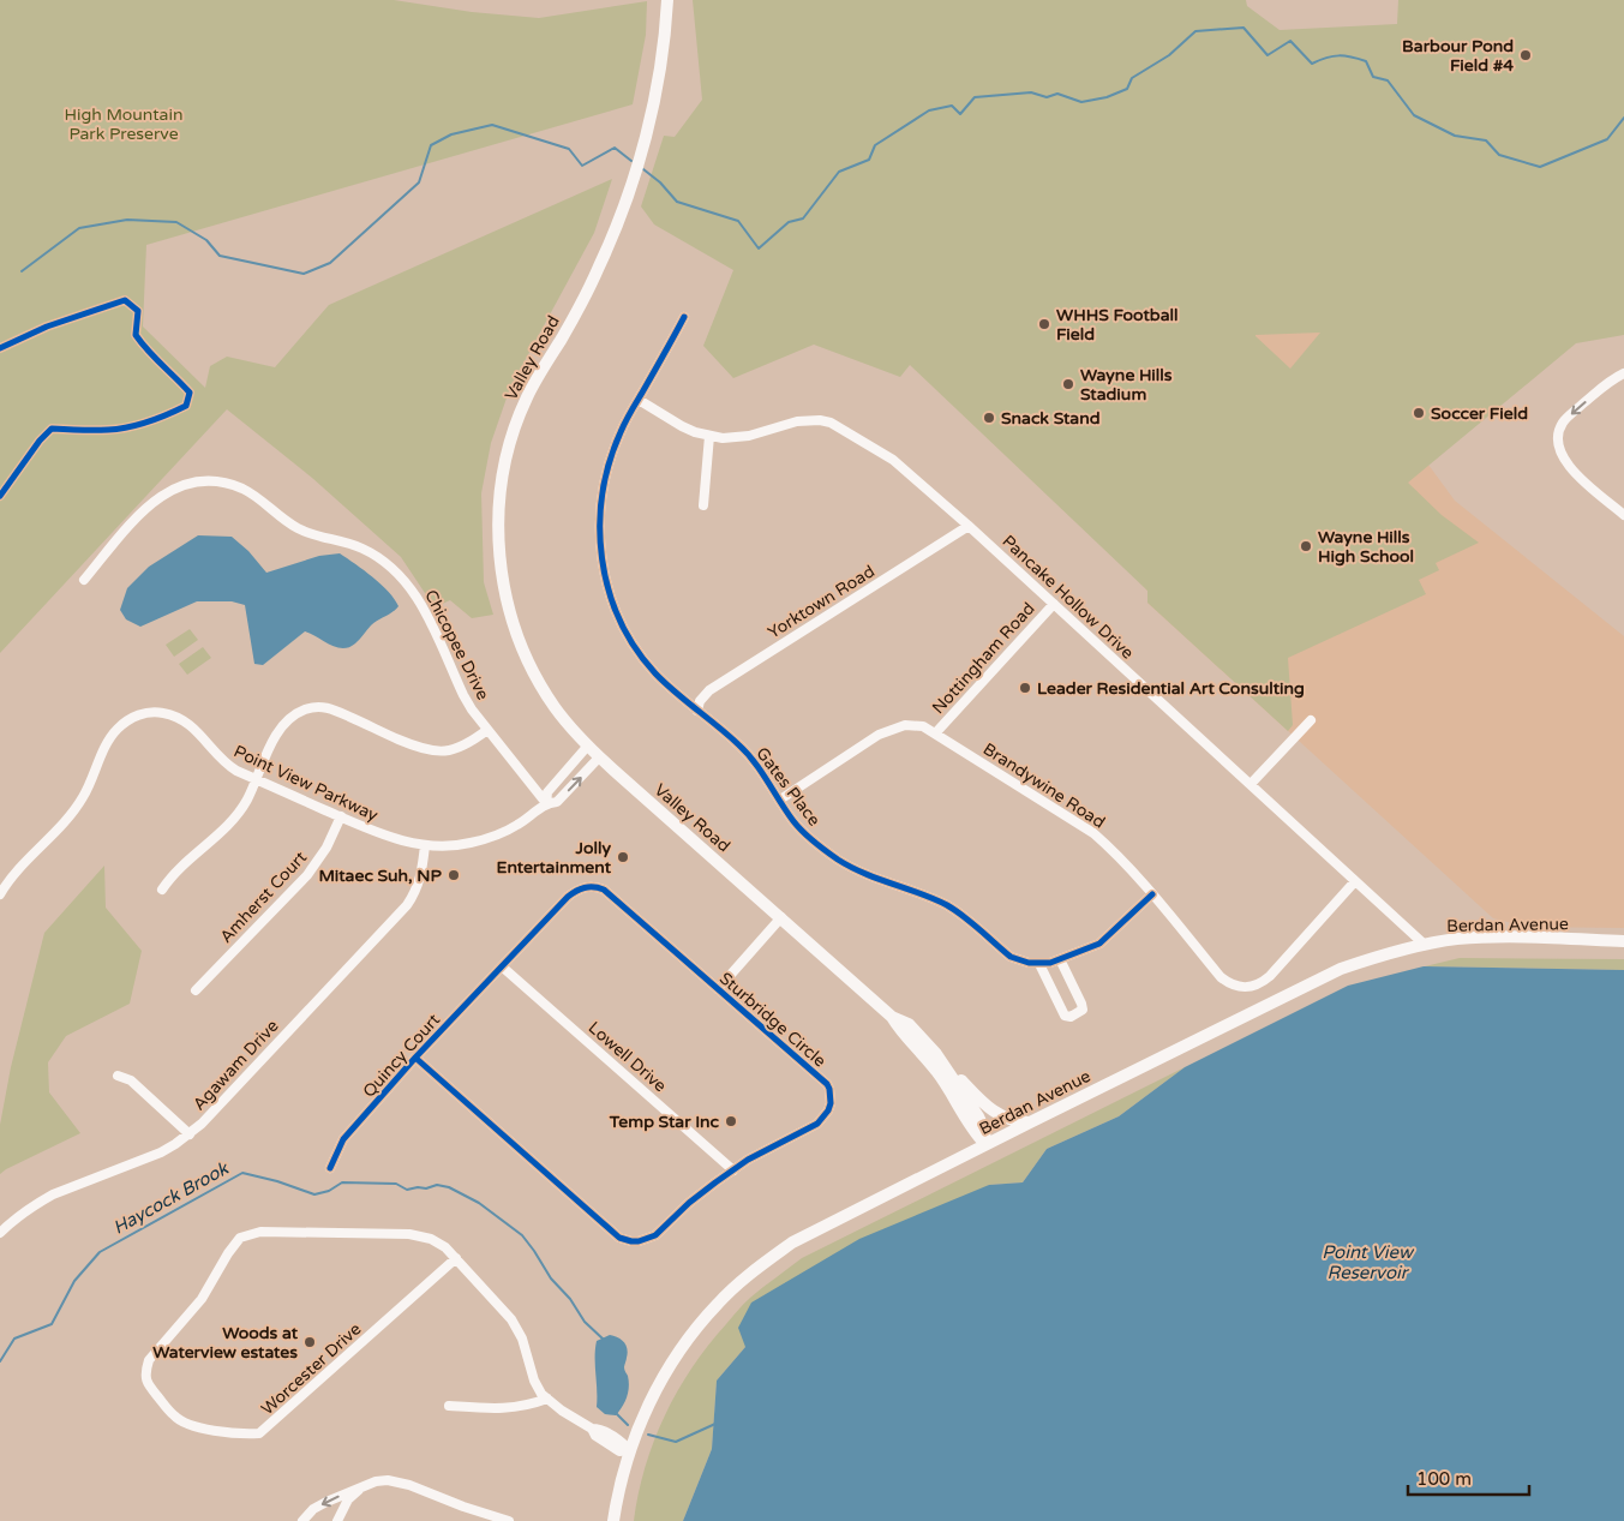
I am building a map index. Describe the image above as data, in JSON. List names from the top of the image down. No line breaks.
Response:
{"streets":{"main road":["Valley Road","Berdan Avenue"],"street":["Pancake Hollow Drive","Yorktown Road","Chicopee Drive","Nottingham Road","Point View Parkway","Brandywine Road","Gates Place","Amherst Court","Sturbridge Circle","Quincy Court","Lowell Drive","Agawam Drive","Worcester Drive"]},"crossings":[["Valley Road","Point View Parkway"],["Valley Road","Berdan Avenue"],["Pancake Hollow Drive","Yorktown Road"],["Pancake Hollow Drive","Nottingham Road"],["Pancake Hollow Drive","Brandywine Road"],["Pancake Hollow Drive","Gates Place"],["Pancake Hollow Drive","Berdan Avenue"],["Yorktown Road","Gates Place"],["Chicopee Drive","Point View Parkway"],["Nottingham Road","Brandywine Road"],["Point View Parkway","Amherst Court"],["Point View Parkway","Agawam Drive"],["Brandywine Road","Gates Place"],["Berdan Avenue","Worcester Drive"],["Sturbridge Circle","Quincy Court"],["Sturbridge Circle","Lowell Drive"],["Quincy Court","Lowell Drive"]],"water":["Haycock Brook","Point View Reservoir"],"parks":["High Mountain Park Preserve"],"places":["Barbour Pond Field #4","WHHS Football Field","Wayne Hills Stadium","Soccer Field","Snack Stand","Wayne Hills High School","Leader Residential Art Consulting","Jolly Entertainment","Mitaec Suh, NP","Temp Star Inc","Woods at Waterview estates"],"scale_bar":"100 m"}
